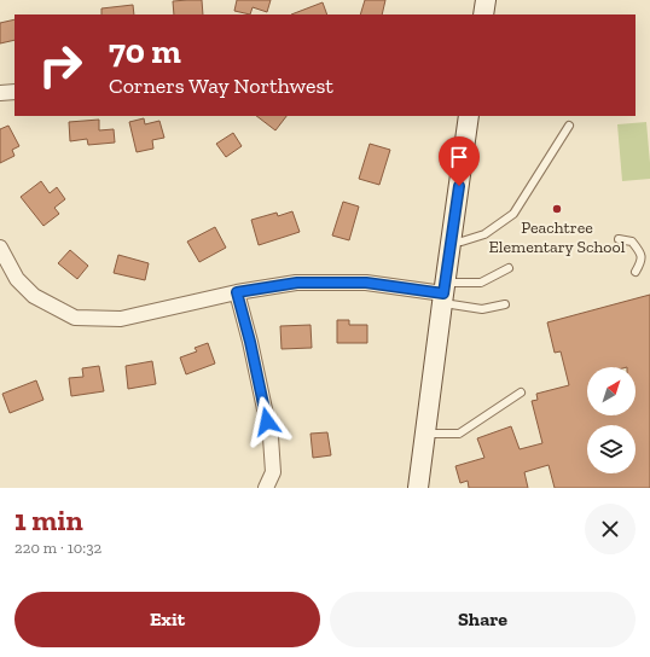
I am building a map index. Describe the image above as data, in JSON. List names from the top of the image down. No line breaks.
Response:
{"places":["Peachtree Elementary School"],"north":"top right","page":{"turn":["70 m","Corners Way Northwest"],"heading":["1 min","220 m · 10:32"],"buttons":["Exit","Share"]}}
